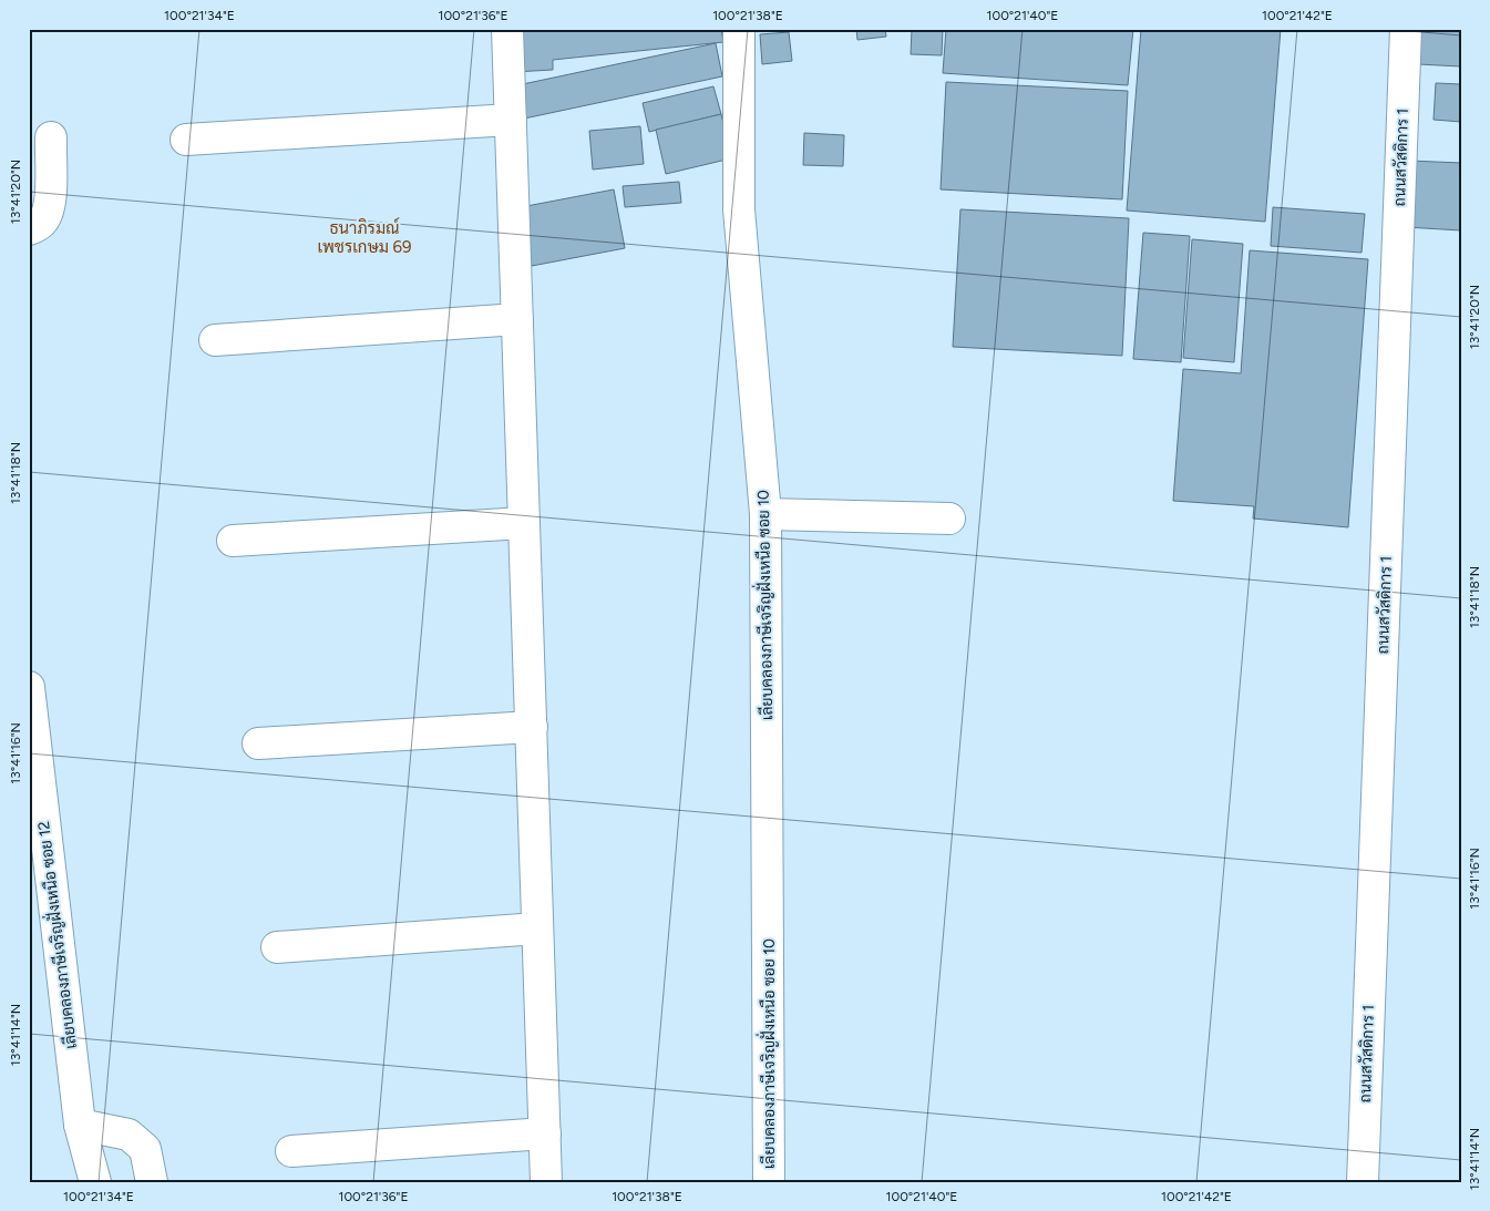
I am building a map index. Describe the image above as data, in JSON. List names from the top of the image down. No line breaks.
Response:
{"streets":{"street":["ถนนสวัสดิการ 1","เลียบคลองภาษีเจริญฝั่งเหนือ ซอย 10","เลียบคลองภาษีเจริญฝั่งเหนือ ซอย 12"]},"districts":["ธนาภิรมณ์ เพชรเกษม 69"],"coordinates":["100°21'34\"E","100°21'36\"E","100°21'38\"E","100°21'40\"E","100°21'42\"E","13°41'20\"N","13°41'18\"N","13°41'16\"N","13°41'14\"N"]}
